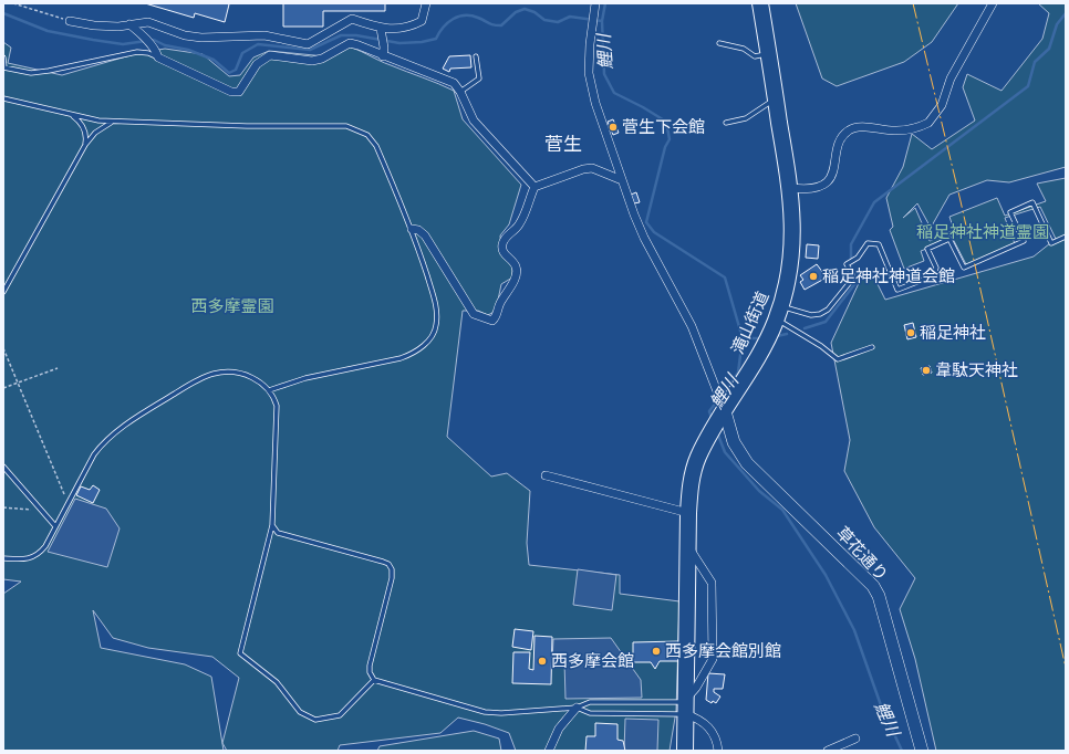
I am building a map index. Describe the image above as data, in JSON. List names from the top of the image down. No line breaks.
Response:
{"streets":{"highway":["滝山街道"],"street":["草花通り"]},"crossings":[["滝山街道","草花通り"]],"districts":["菅生"],"water":["鯉川"],"parks":["稲足神社神道霊園","西多摩霊園"],"places":["菅生下会館","稲足神社神道会館","稲足神社","韋駄天神社","西多摩会館別館","西多摩会館"]}
